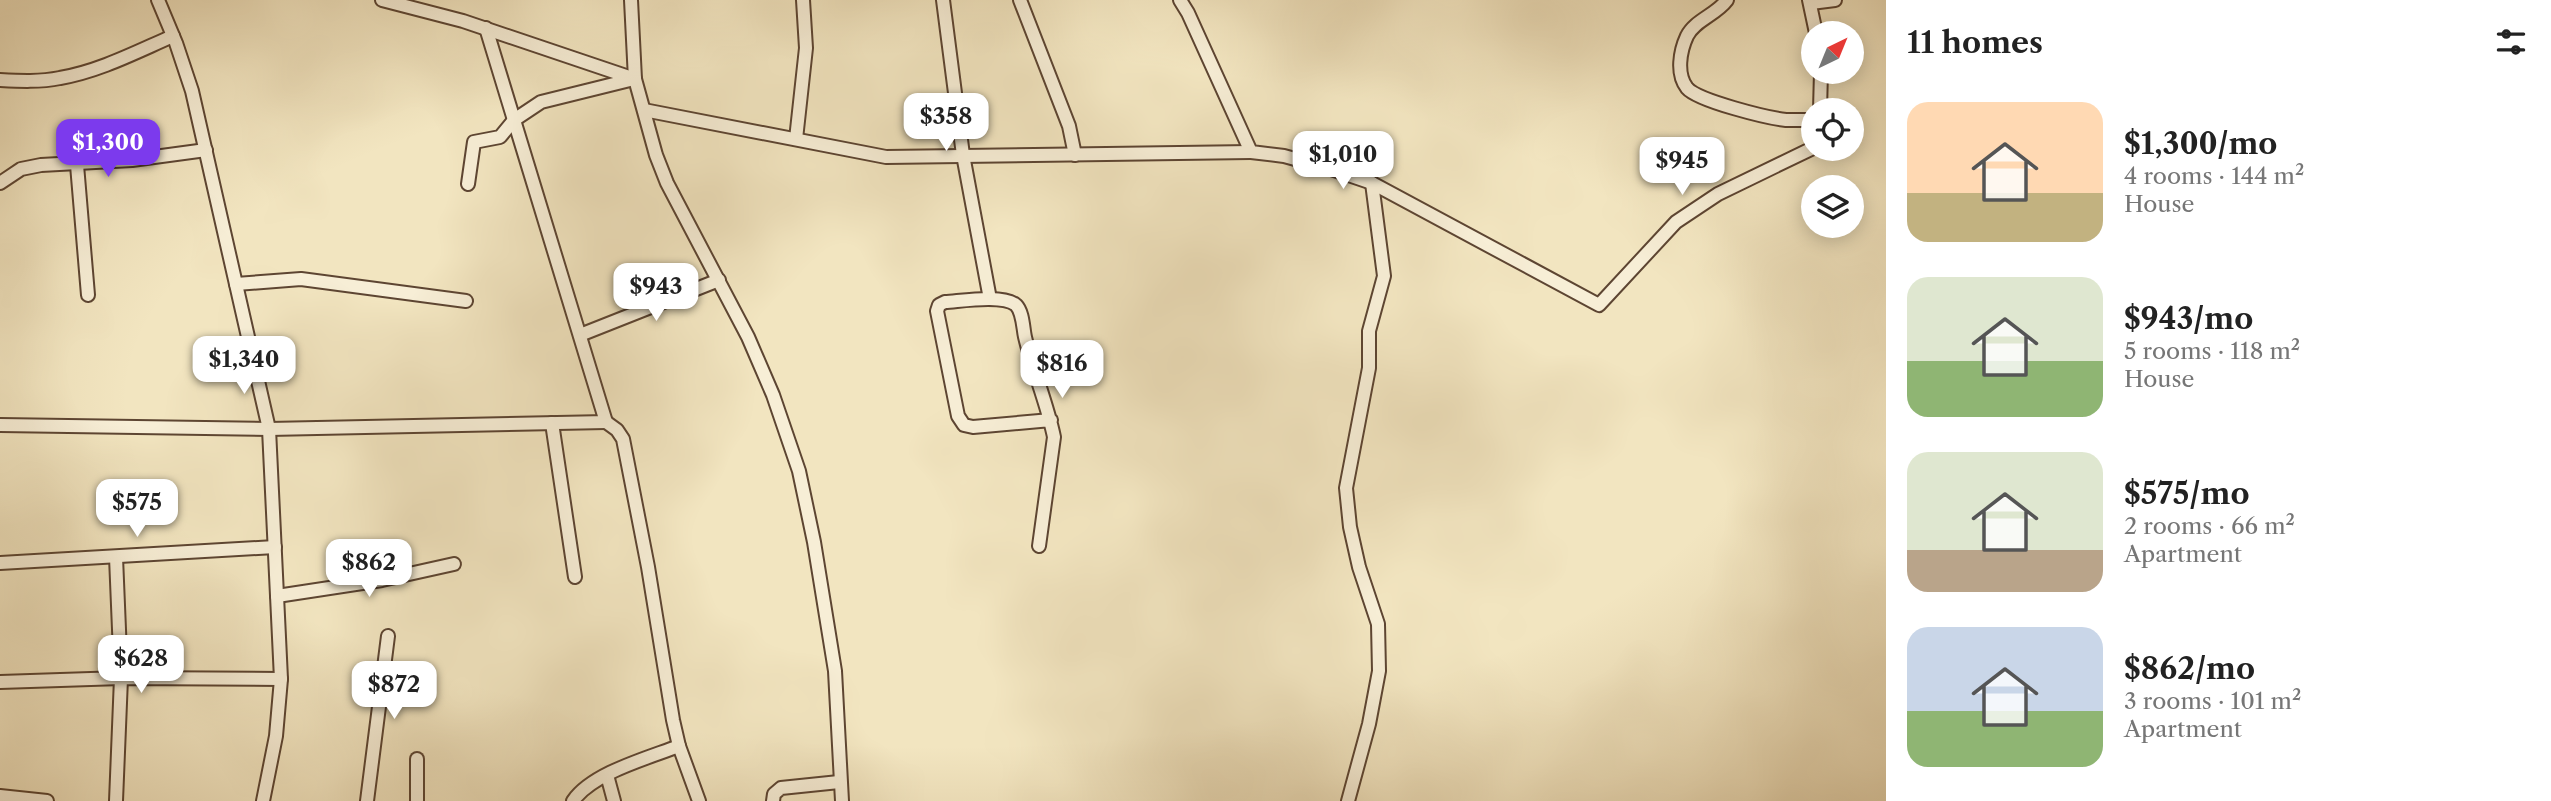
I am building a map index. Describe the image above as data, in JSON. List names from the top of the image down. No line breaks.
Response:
{"north":"top right","page":{"heading":"11 homes","list":[{"name":"$1,300/mo","note":"4 rooms · 144 m² · House"},{"name":"$943/mo","note":"5 rooms · 118 m² · House"},{"name":"$575/mo","note":"2 rooms · 66 m² · Apartment"},{"name":"$862/mo","note":"3 rooms · 101 m² · Apartment"}],"price":["$358","$1,300","$1,010","$945","$943","$1,340","$816","$575","$862","$628","$872"]}}
